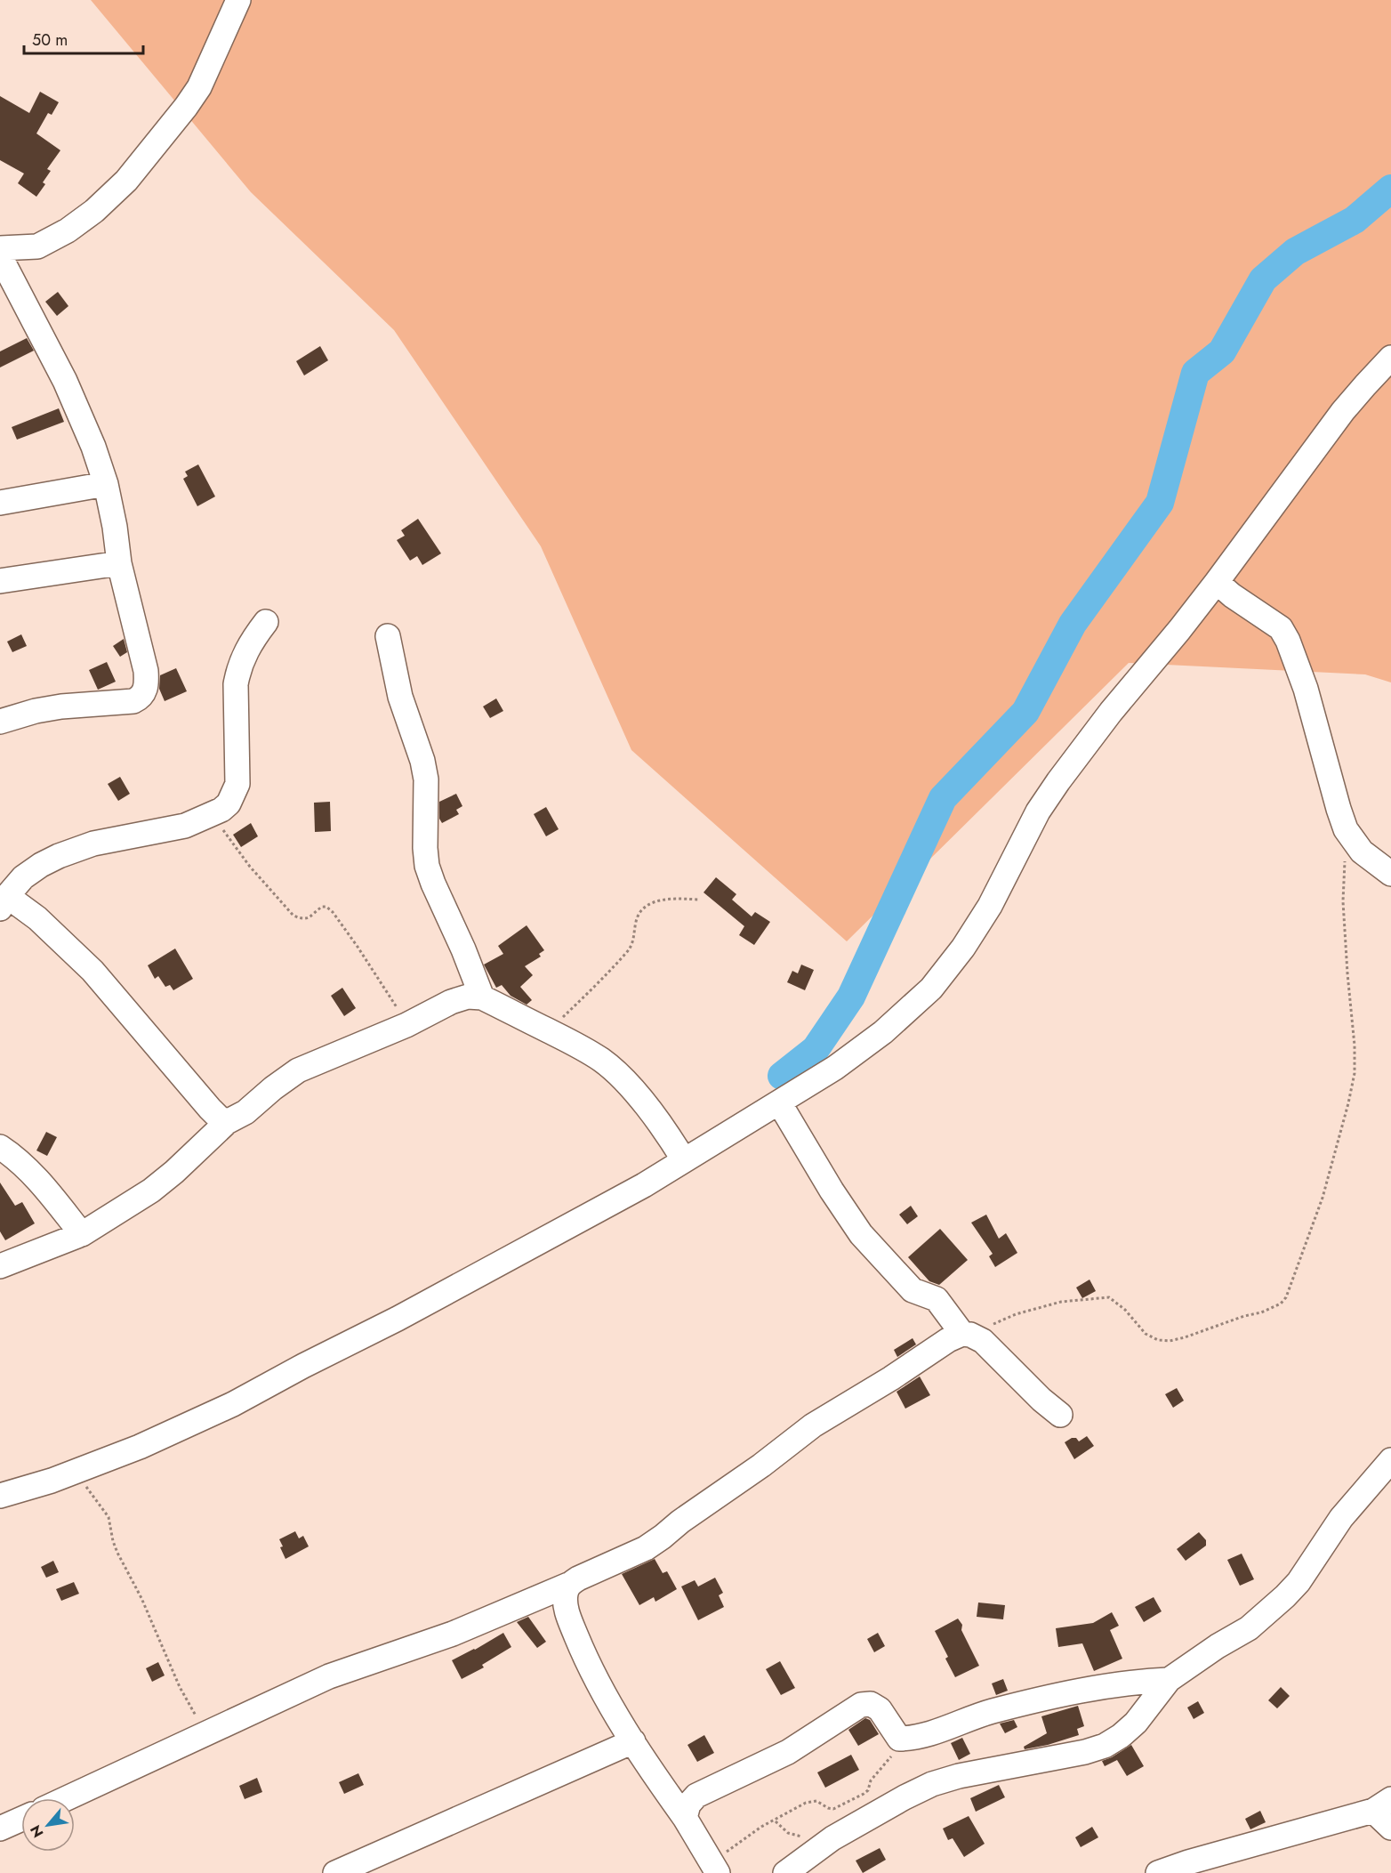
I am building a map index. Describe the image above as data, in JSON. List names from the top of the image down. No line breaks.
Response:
{"scale_bar":"50 m","north":"bottom left"}
